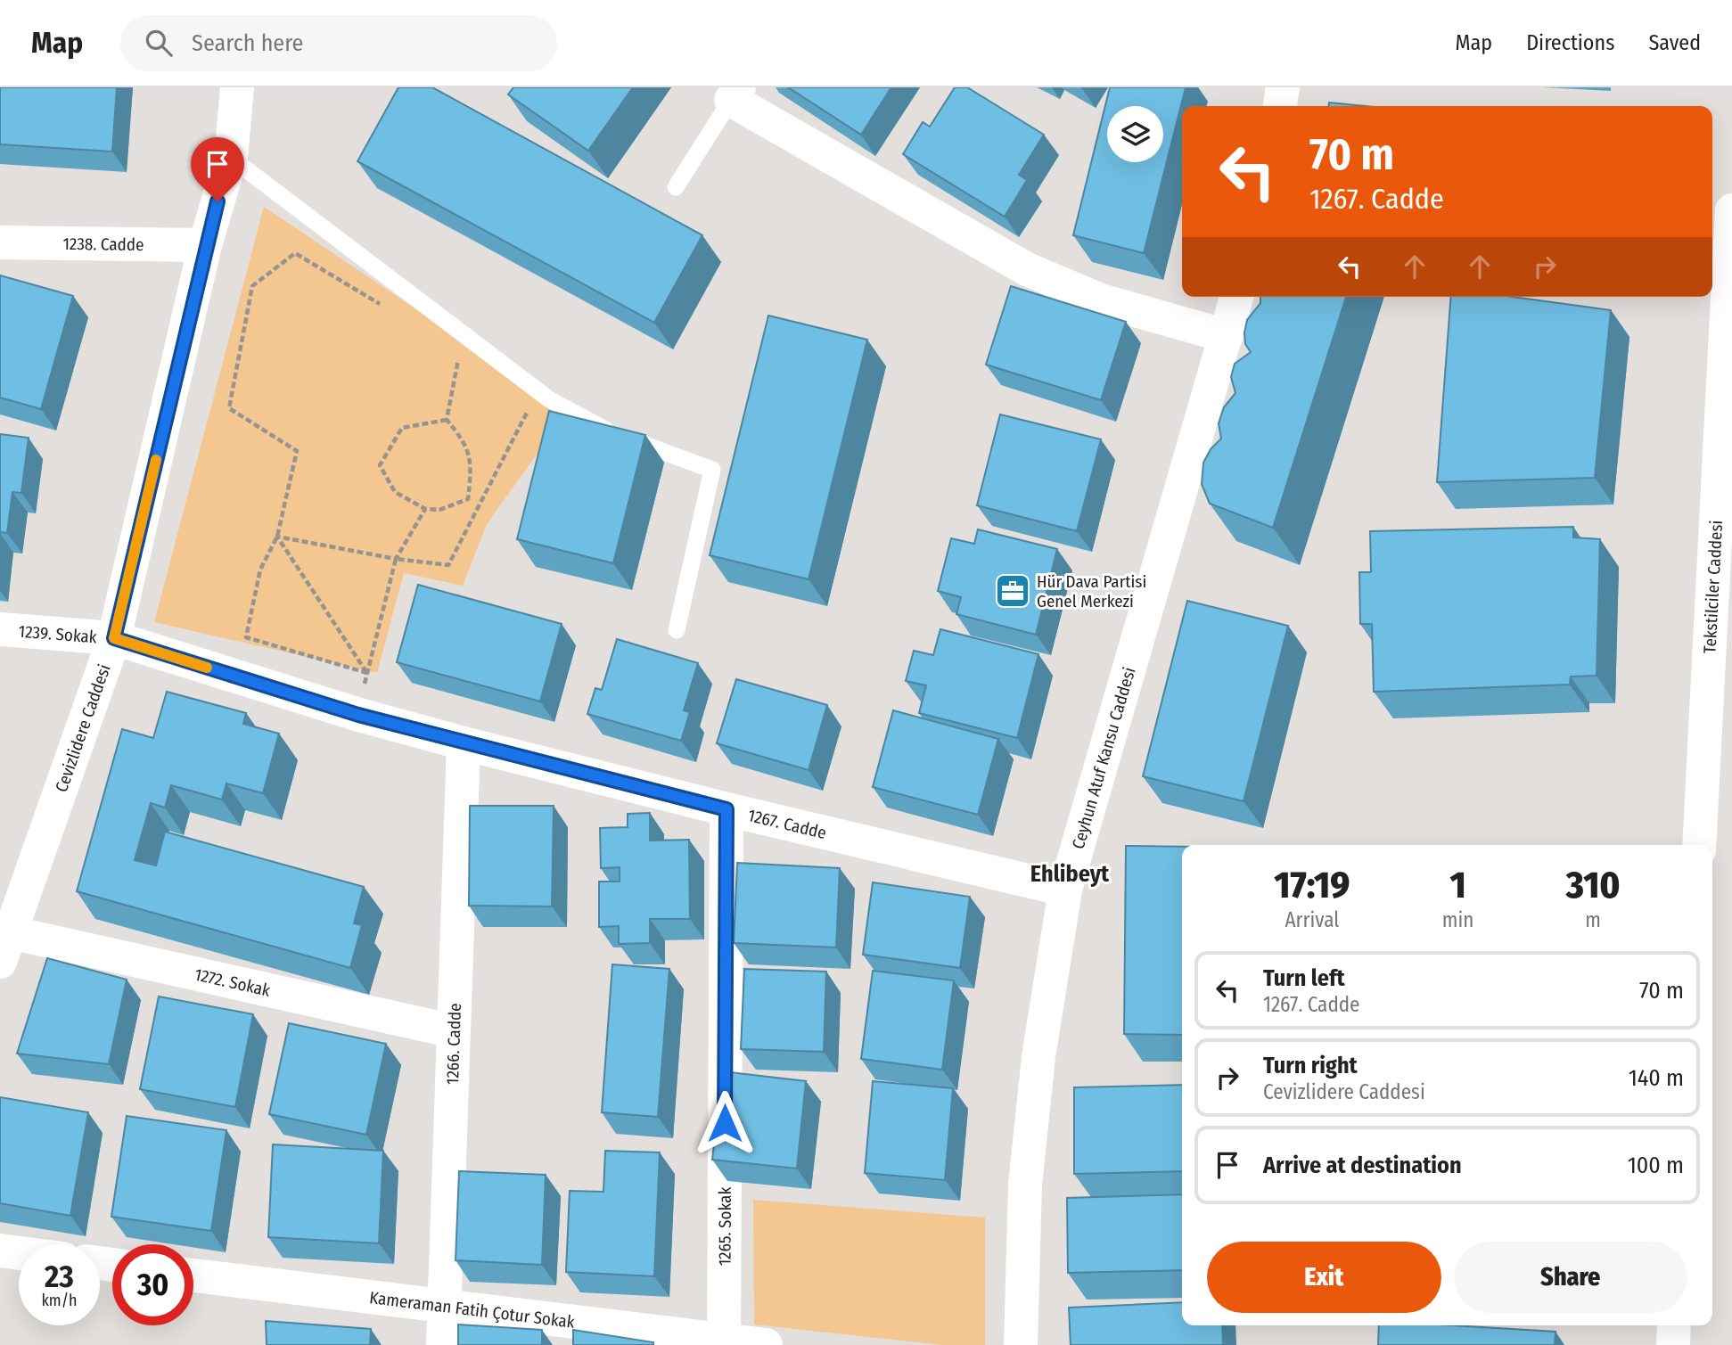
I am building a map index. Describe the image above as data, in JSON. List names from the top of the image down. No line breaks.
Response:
{"streets":{"street":["1238. Cadde","Tekstilciler Caddesi","1239. Sokak","Cevizlidere Caddesi","Ceyhun Atuf Kansu Caddesi","1267. Cadde","1272. Sokak","1266. Cadde","1265. Sokak","Kameraman Fatih Çotur Sokak"]},"crossings":[["1238. Cadde","Cevizlidere Caddesi"],["1239. Sokak","Cevizlidere Caddesi"],["1239. Sokak","1267. Cadde"],["Cevizlidere Caddesi","1267. Cadde"],["Cevizlidere Caddesi","1272. Sokak"],["Ceyhun Atuf Kansu Caddesi","1267. Cadde"],["1267. Cadde","1266. Cadde"],["1267. Cadde","1265. Sokak"],["1272. Sokak","1266. Cadde"],["1266. Cadde","Kameraman Fatih Çotur Sokak"],["1265. Sokak","Kameraman Fatih Çotur Sokak"]],"districts":["Ehlibeyt"],"places":{"office":["Hür Dava Partisi Genel Merkezi"]},"page":{"header":"Map","search":"Search here","nav":["Map","Directions","Saved"],"turn":["70 m","1267. Cadde"],"eta":["17:19","Arrival","1","min","310","m"],"list":[{"name":"Turn left","note":"1267. Cadde","value":"70 m"},{"name":"Turn right","note":"Cevizlidere Caddesi","value":"140 m"},{"name":"Arrive at destination","value":"100 m"}],"buttons":["Exit","Share"],"speed":"23 km/h","limit":"30"}}
